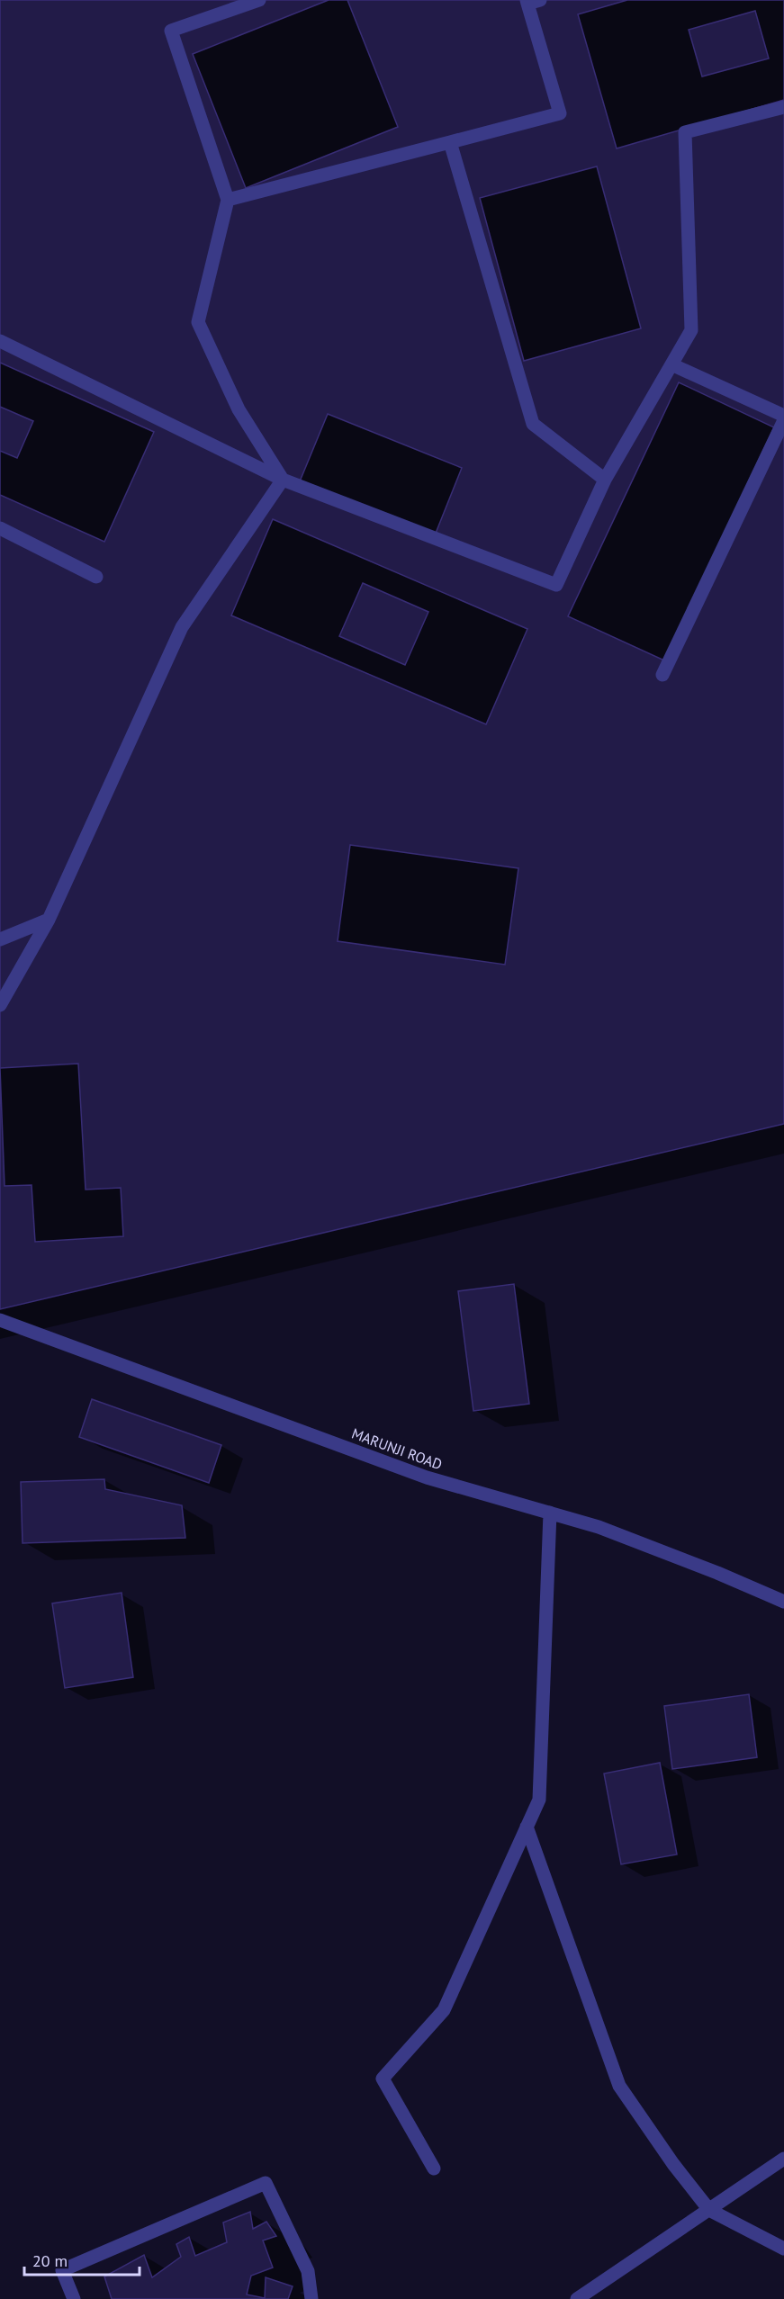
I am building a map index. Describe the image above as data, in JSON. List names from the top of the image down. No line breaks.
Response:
{"streets":{"street":["MARUNJI ROAD"]},"scale_bar":"20 m"}
